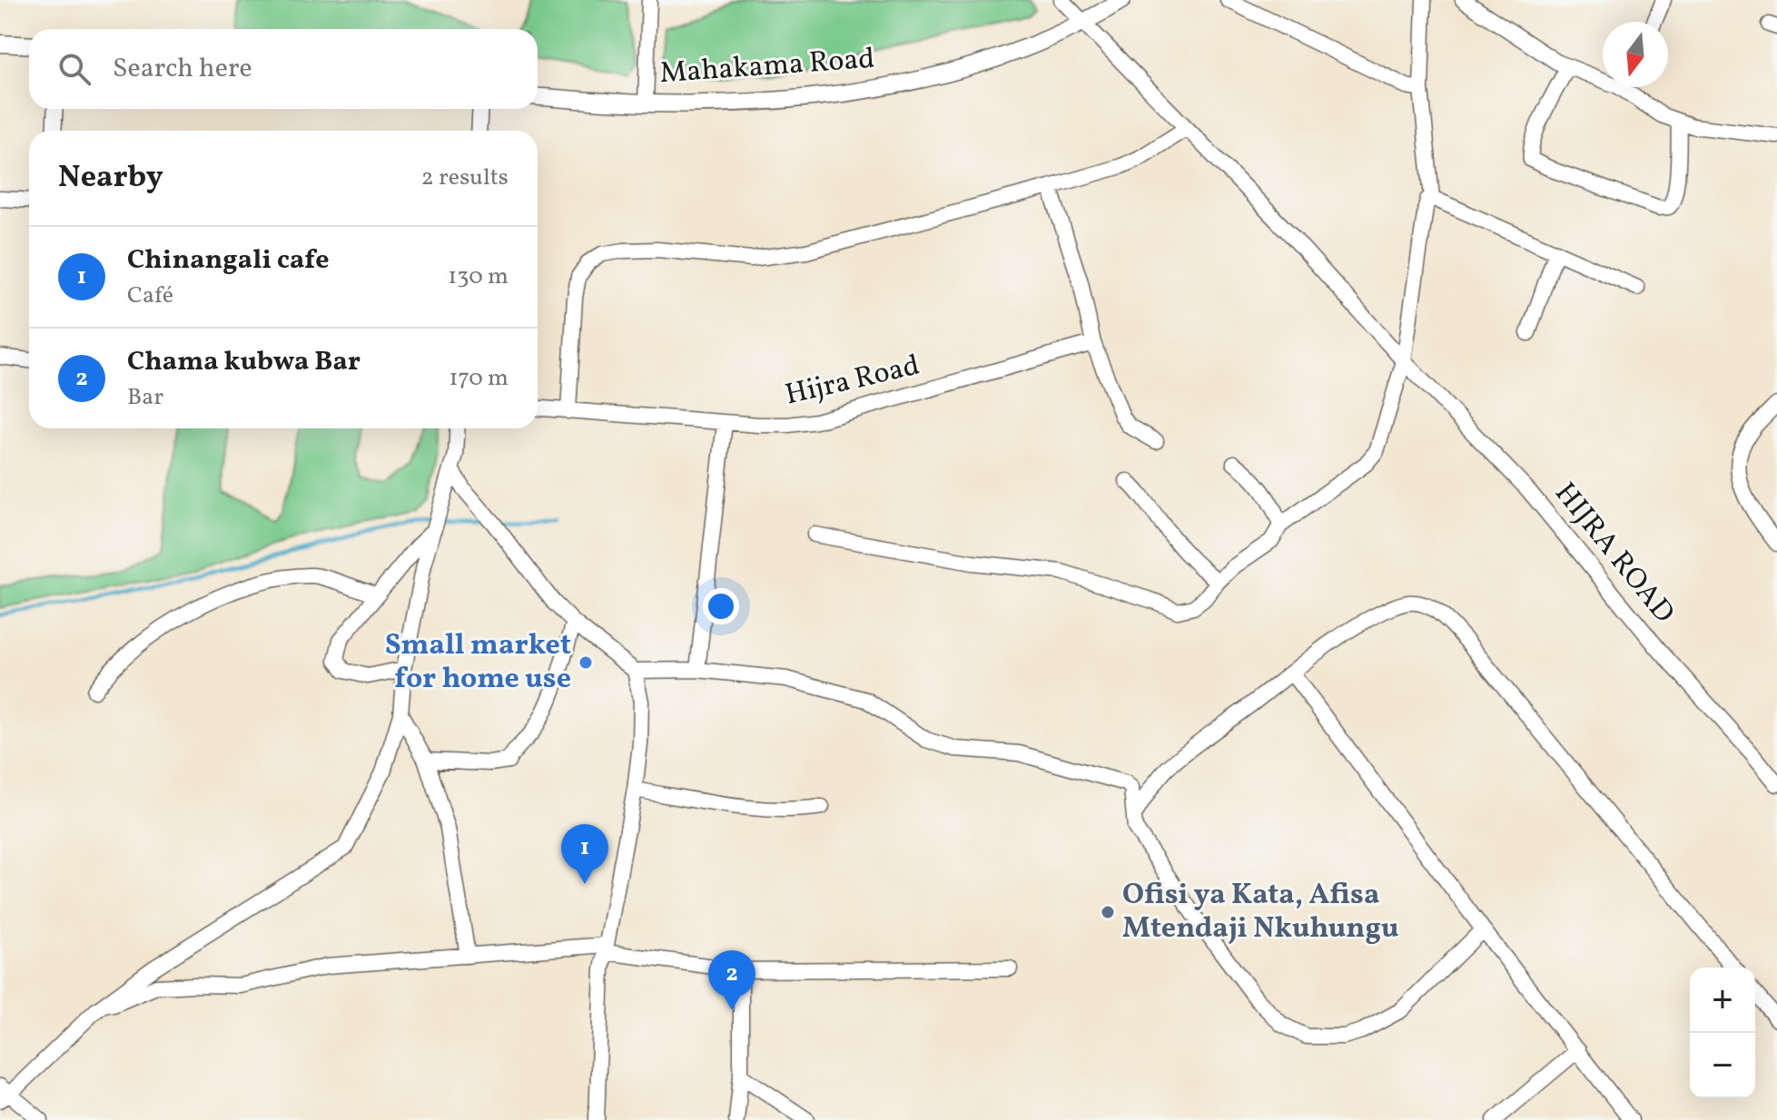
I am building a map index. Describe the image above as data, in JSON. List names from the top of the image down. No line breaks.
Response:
{"streets":{"street":["Mahakama Road","Hijra Road","HIJRA ROAD"]},"crossings":[["Mahakama Road","HIJRA ROAD"]],"places":["Small market for home use","Ofisi ya Kata, Afisa Mtendaji Nkuhungu"],"north":"bottom","page":{"search":"Search here","heading":["Nearby","2 results"],"list":[{"mark":"1","name":"Chinangali cafe","note":"Café","value":"130 m"},{"mark":"2","name":"Chama kubwa Bar","note":"Bar","value":"170 m"}],"pins":["1","2"],"map_buttons":["+","−"]}}
